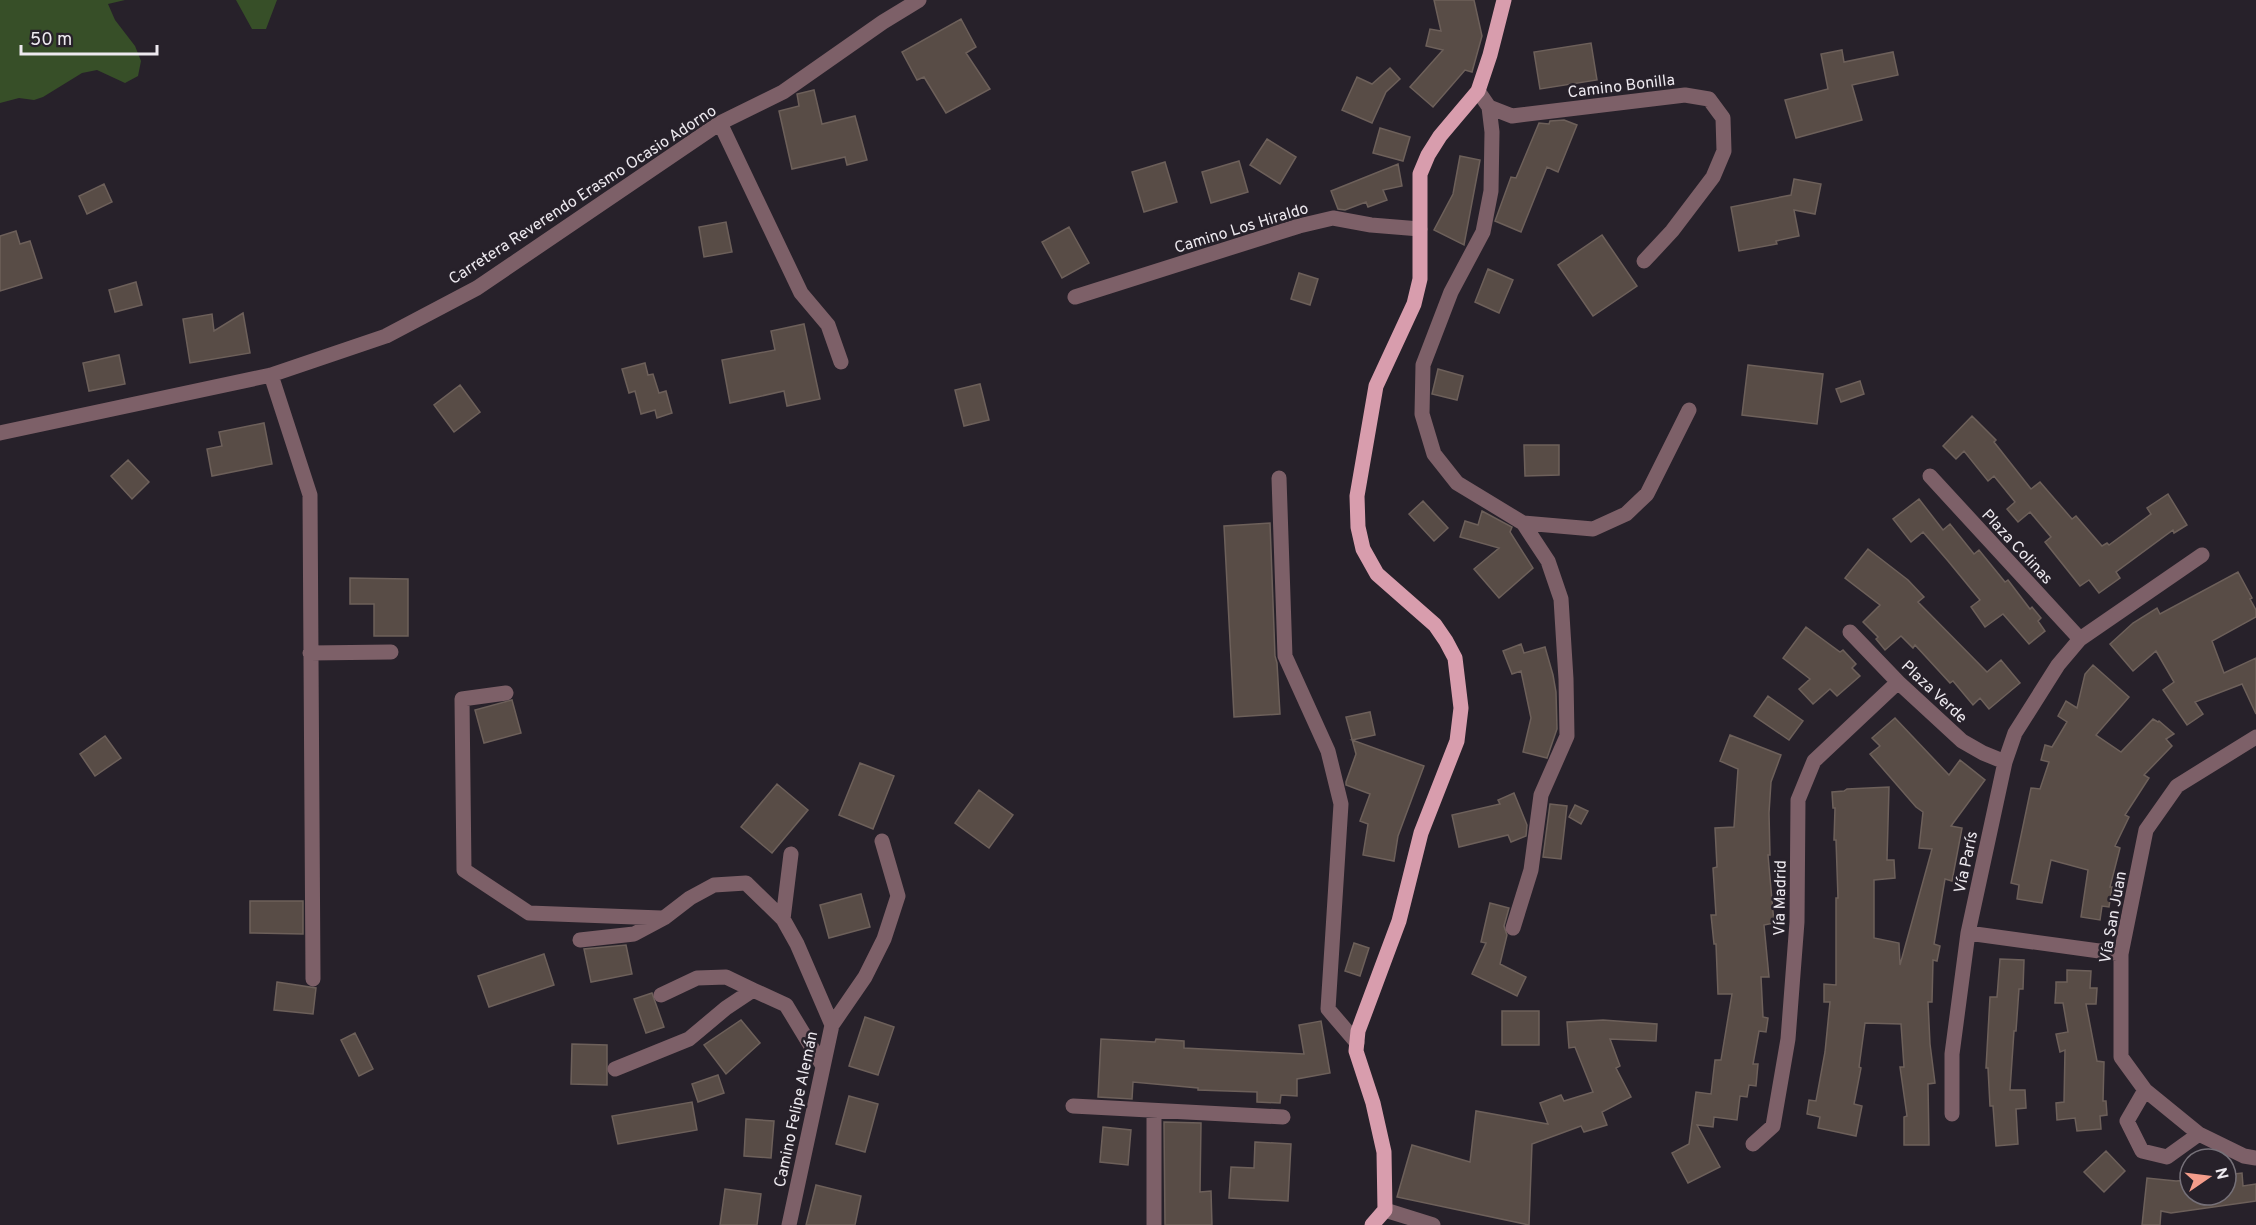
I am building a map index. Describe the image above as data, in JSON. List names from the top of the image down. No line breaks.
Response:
{"streets":{"street":["Camino Bonilla","Carretera Reverendo Erasmo Ocasio Adorno","Camino Los Hiraldo","Plaza Colinas","Plaza Verde","Vía París","Vía Madrid","Vía San Juan","Camino Felipe Alemán"]},"crossings":[["Plaza Colinas","Vía París"],["Plaza Verde","Vía París"],["Plaza Verde","Vía Madrid"]],"scale_bar":"50 m","north":"right"}
